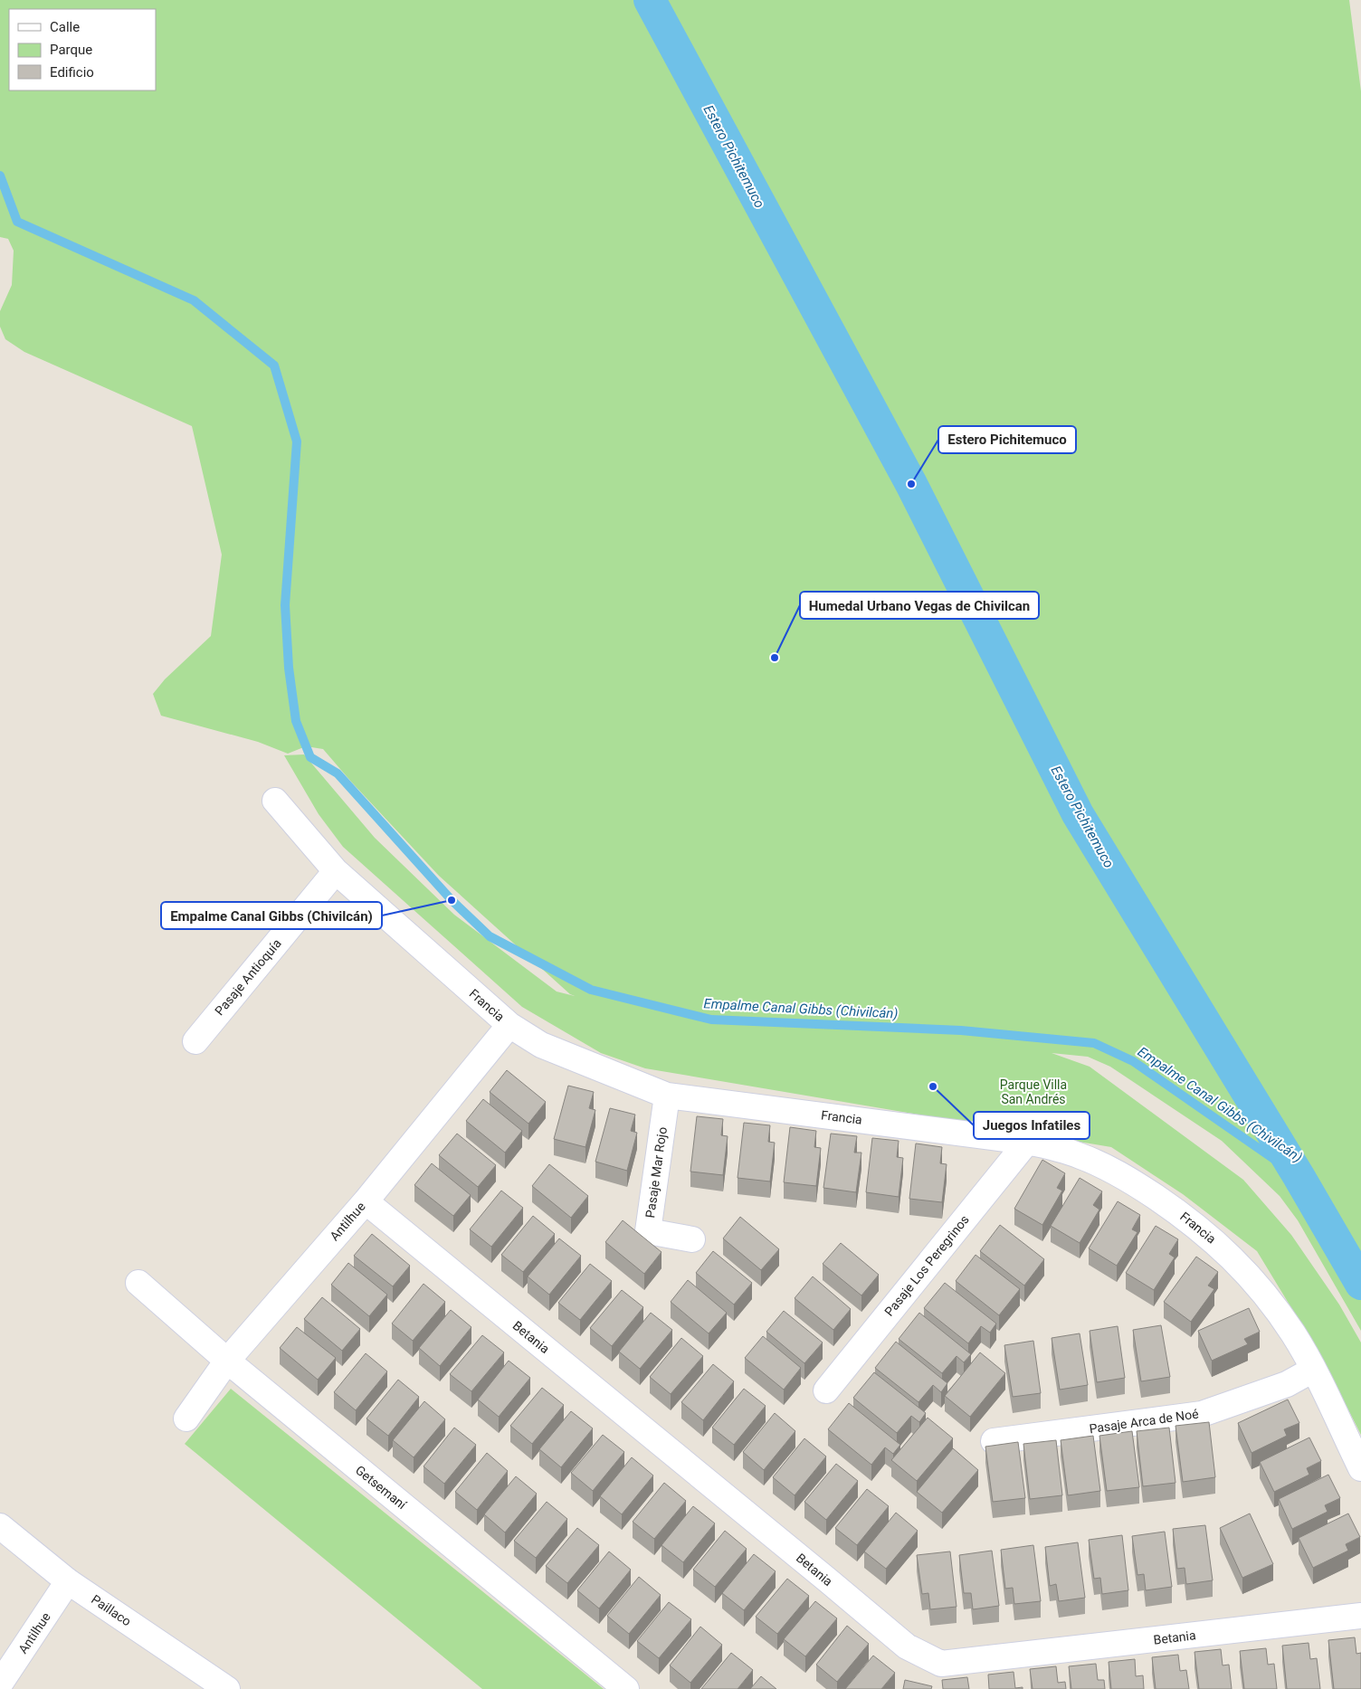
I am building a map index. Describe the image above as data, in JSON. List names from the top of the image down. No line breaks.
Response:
{"streets":{"street":["Pasaje Antioquía","Francia","Pasaje Mar Rojo","Antilhue","Pasaje Los Peregrinos","Betania","Pasaje Arca de Noé","Getsemaní","Paillaco"]},"crossings":[["Pasaje Antioquía","Francia"],["Francia","Pasaje Mar Rojo"],["Francia","Antilhue"],["Francia","Pasaje Los Peregrinos"],["Francia","Pasaje Arca de Noé"],["Antilhue","Betania"],["Antilhue","Getsemaní"],["Antilhue","Paillaco"]],"water":["Estero Pichitemuco","Empalme Canal Gibbs (Chivilcán)"],"parks":["Parque Villa San Andrés"],"places":["Estero Pichitemuco","Humedal Urbano Vegas de Chivilcan","Empalme Canal Gibbs (Chivilcán)","Juegos Infatiles"],"legend":["Calle","Parque","Edificio"]}
